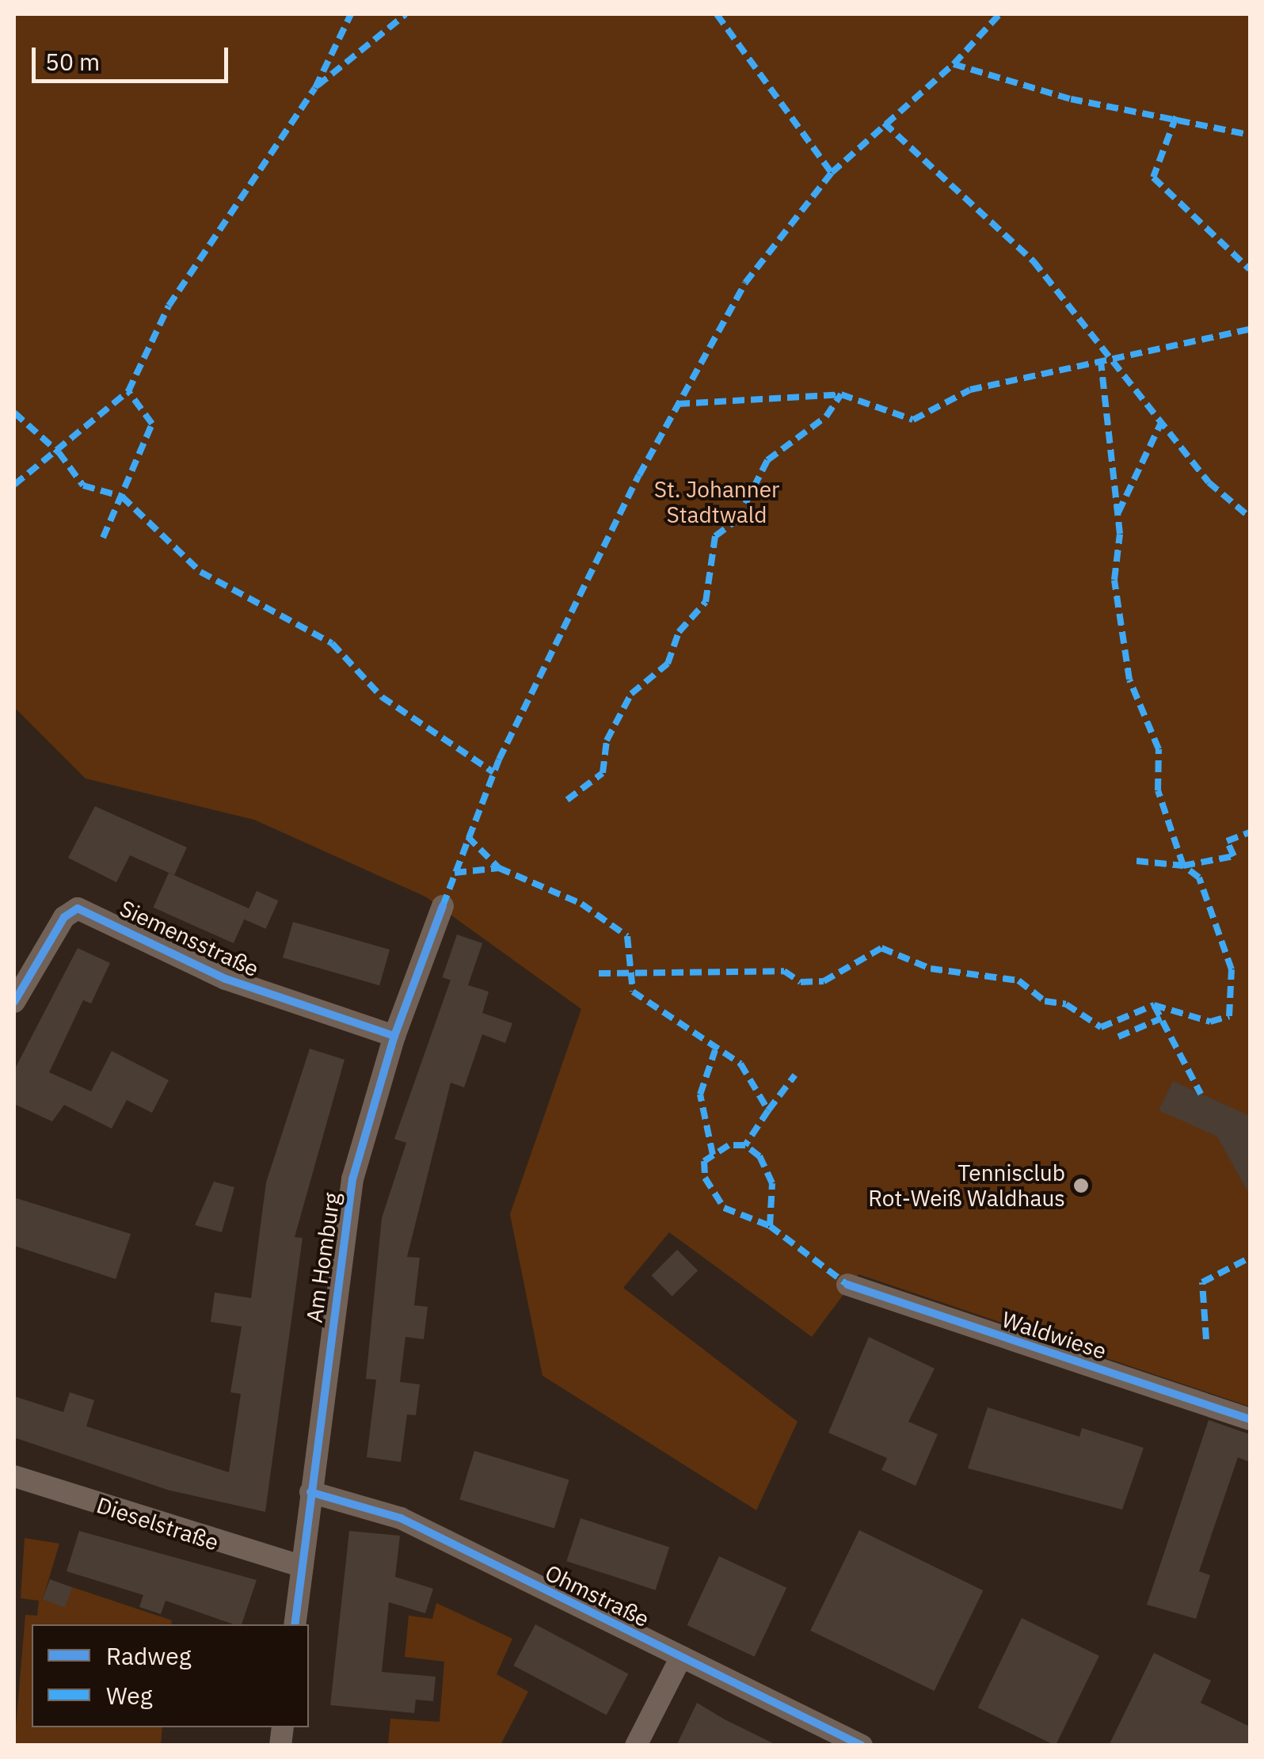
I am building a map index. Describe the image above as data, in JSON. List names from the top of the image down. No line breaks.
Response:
{"streets":{"street":["Siemensstraße","Am Homburg","Waldwiese","Dieselstraße","Ohmstraße"]},"crossings":[["Siemensstraße","Am Homburg"],["Am Homburg","Dieselstraße"],["Am Homburg","Ohmstraße"]],"parks":["St. Johanner Stadtwald"],"places":["Tennisclub Rot-Weiß Waldhaus"],"legend":["Radweg","Weg"],"scale_bar":"50 m"}
